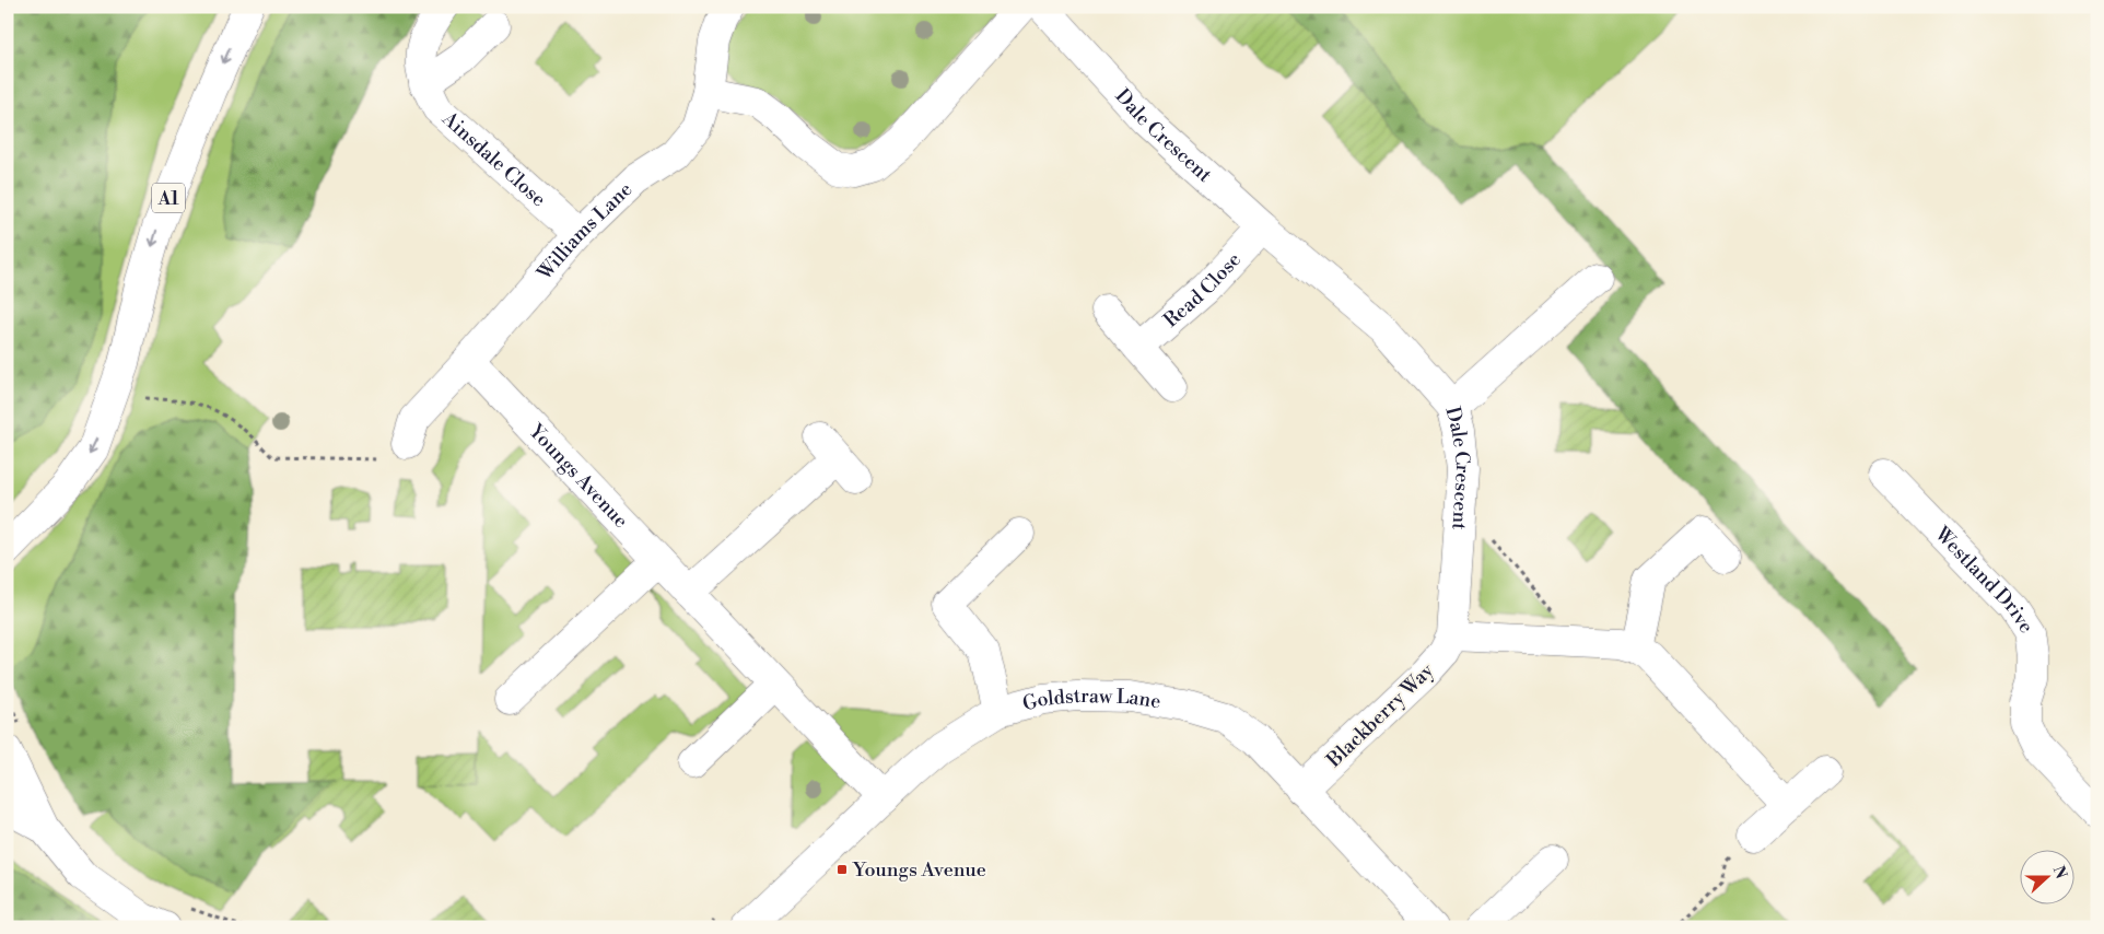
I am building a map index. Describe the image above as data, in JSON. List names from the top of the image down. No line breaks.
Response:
{"streets":{"main road":["Dale Crescent","Ainsdale Close","A1","Williams Lane","Read Close","Youngs Avenue","Westland Drive","Goldstraw Lane","Blackberry Way"]},"crossings":[["Dale Crescent","Read Close"],["Dale Crescent","Blackberry Way"],["Ainsdale Close","Williams Lane"],["Williams Lane","Youngs Avenue"],["Youngs Avenue","Goldstraw Lane"],["Goldstraw Lane","Blackberry Way"]],"places":{"transit":["Youngs Avenue"]},"north":"right"}
